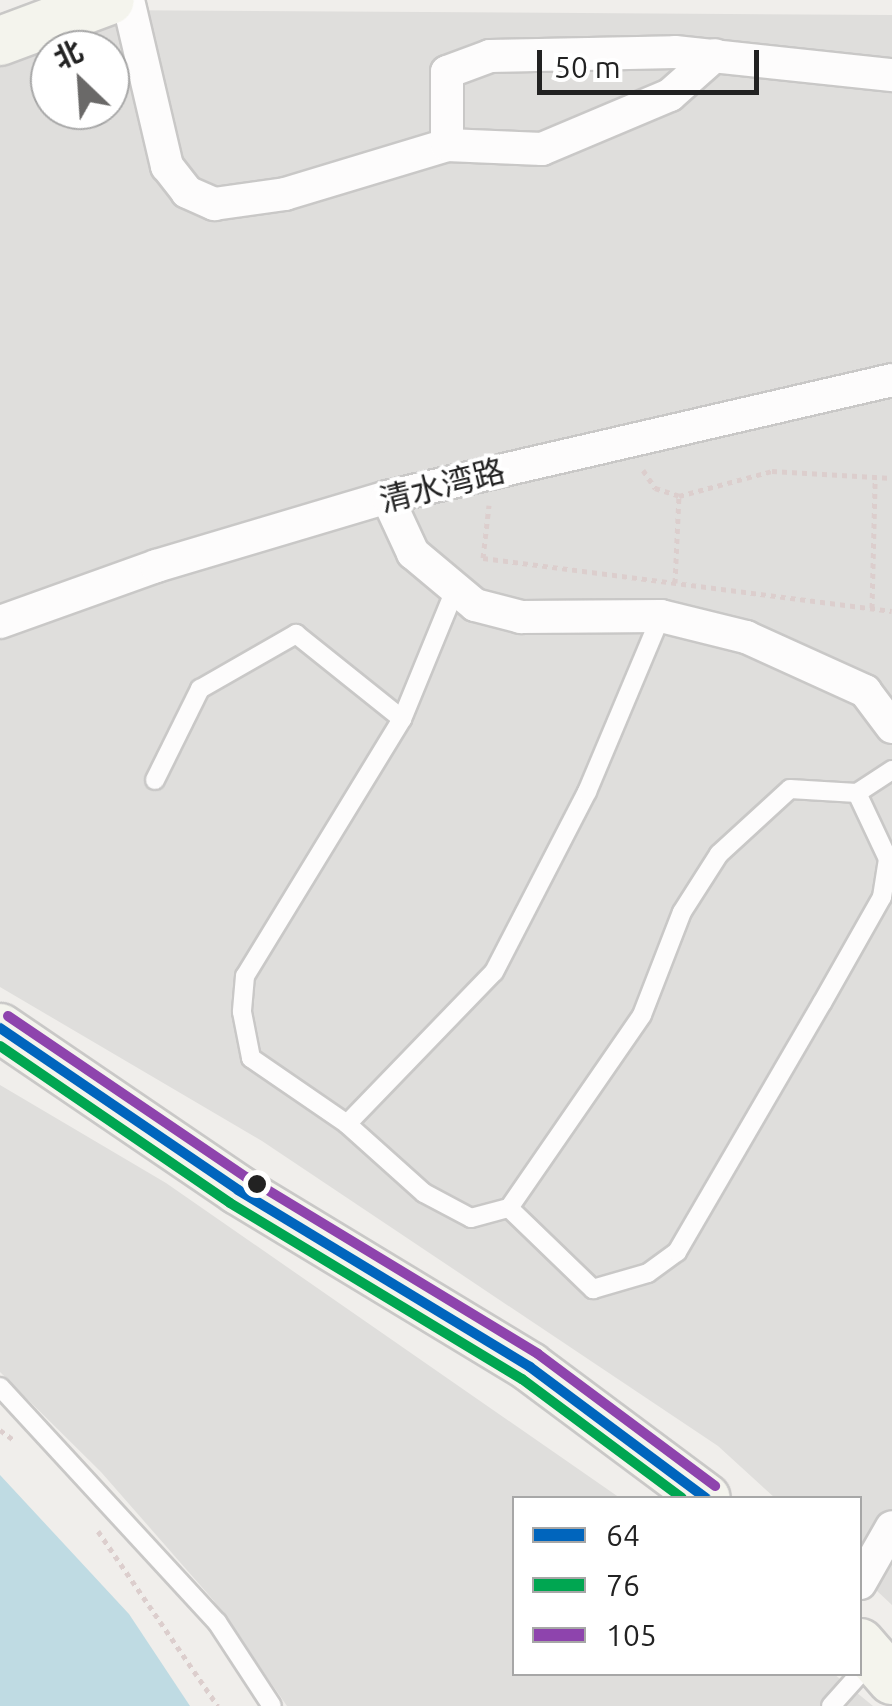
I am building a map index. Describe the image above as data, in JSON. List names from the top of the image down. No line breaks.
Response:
{"streets":{"street":["清水湾路"]},"lines":["transit line 105","transit line 64","transit line 76"],"legend":["64","76","105"],"scale_bar":"50 m","north":"top left"}
